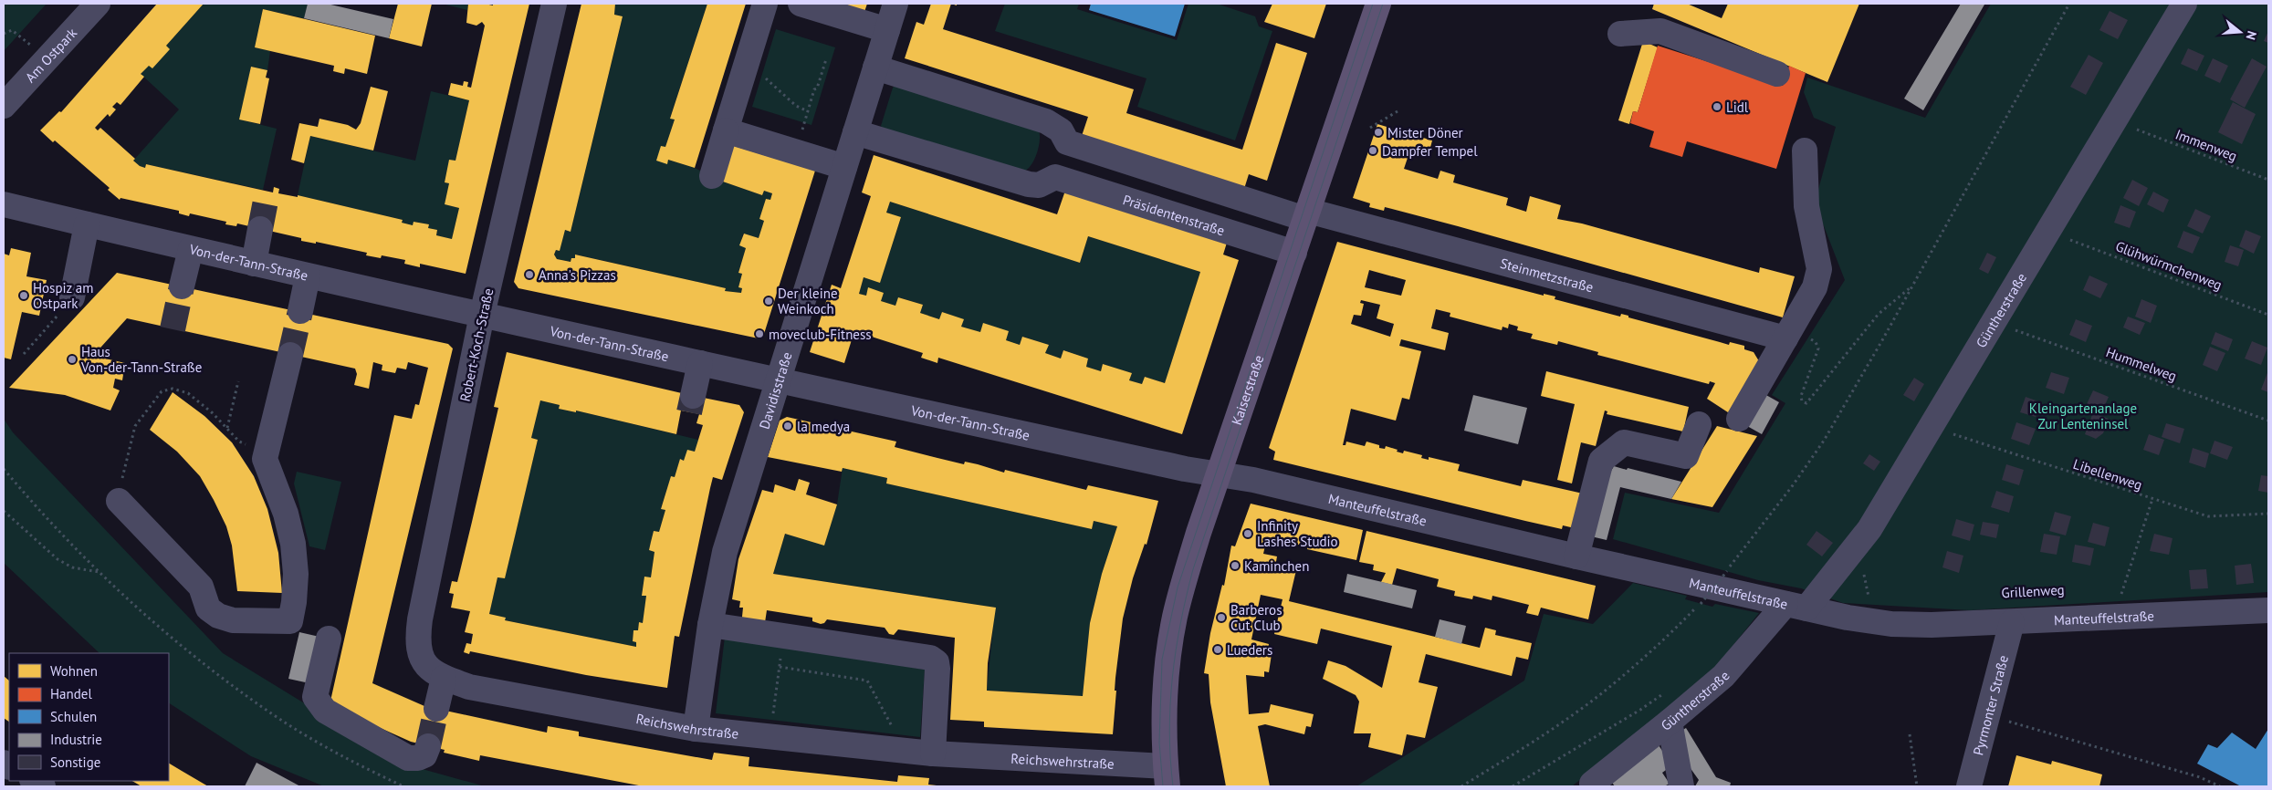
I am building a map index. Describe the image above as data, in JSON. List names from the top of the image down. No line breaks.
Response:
{"streets":{"main road":["Kaiserstraße"],"street":["Am Ostpark","Präsidentenstraße","Von-der-Tann-Straße","Steinmetzstraße","Güntherstraße","Robert-Koch-Straße","Davidisstraße","Manteuffelstraße","Pyrmonter Straße","Reichswehrstraße"],"path":["Immenweg","Glühwürmchenweg","Hummelweg","Libellenweg"]},"crossings":[["Präsidentenstraße","Kaiserstraße"],["Von-der-Tann-Straße","Robert-Koch-Straße"],["Von-der-Tann-Straße","Davidisstraße"],["Von-der-Tann-Straße","Kaiserstraße"],["Von-der-Tann-Straße","Manteuffelstraße"],["Steinmetzstraße","Kaiserstraße"],["Güntherstraße","Manteuffelstraße"],["Robert-Koch-Straße","Reichswehrstraße"],["Davidisstraße","Reichswehrstraße"],["Kaiserstraße","Manteuffelstraße"],["Kaiserstraße","Reichswehrstraße"],["Manteuffelstraße","Pyrmonter Straße"]],"parks":["Kleingartenanlage Zur Lenteninsel"],"places":["Lidl","Mister Döner","Dampfer Tempel","Anna's Pizzas","Hospiz am Ostpark","Der kleine Weinkoch","moveclub-Fitness","Haus Von-der-Tann-Straße","la medya","Infinity Lashes Studio","Kaminchen","Barberos Cut Club","Lueders"],"legend":["Wohnen","Handel","Schulen","Industrie","Sonstige"],"north":"right"}
